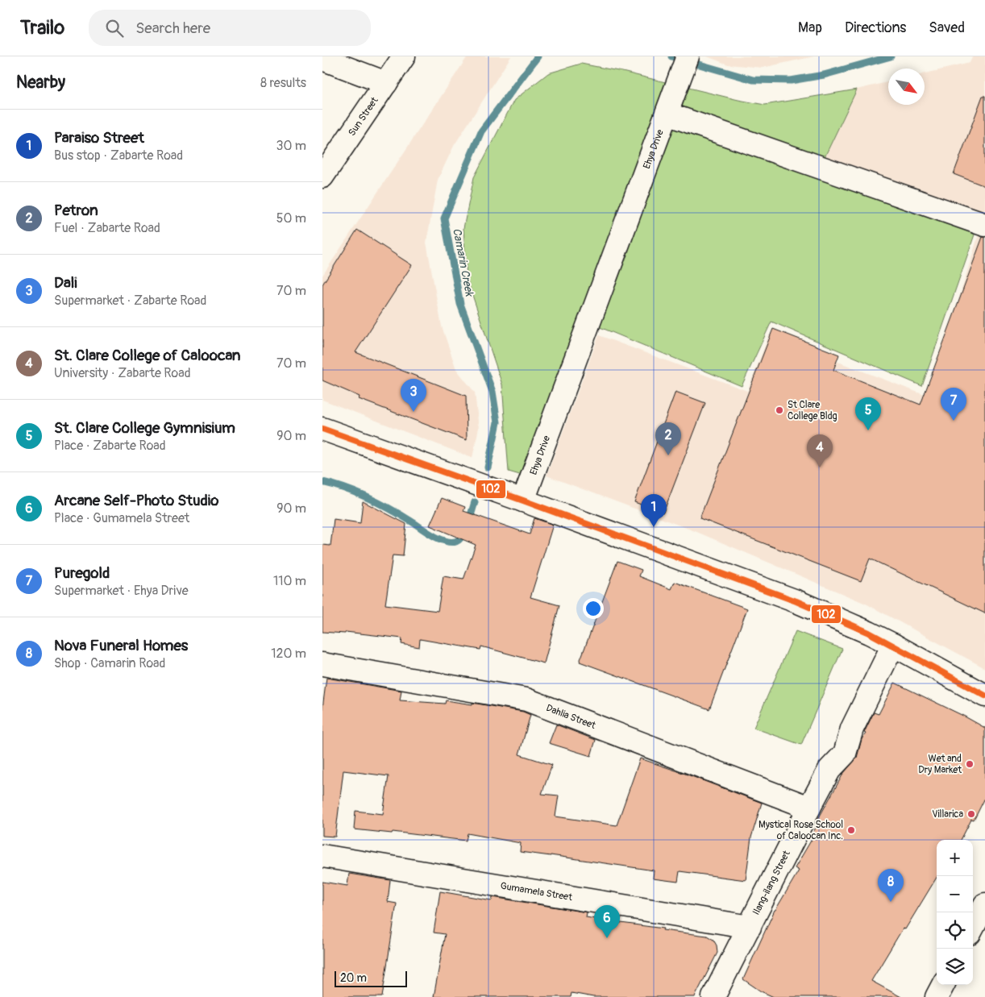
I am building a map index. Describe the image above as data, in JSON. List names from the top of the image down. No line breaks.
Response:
{"streets":{"street":["Sun Street","Ehya Drive","Dahlia Street","Ilang-ilang Street","Gumamela Street"]},"crossings":[["Dahlia Street","Ilang-ilang Street"],["Ilang-ilang Street","Gumamela Street"]],"water":["Camarin Creek"],"places":["St Clare College Bldg","Wet and Dry Market","Villarica","Mystical Rose School of Caloocan Inc."],"lines":["transit line 102"],"scale_bar":"20 m","north":"bottom right","page":{"header":"Trailo","search":"Search here","nav":["Map","Directions","Saved"],"heading":["Nearby","8 results"],"list":[{"mark":"1","name":"Paraiso Street","note":"Bus stop · Zabarte Road","value":"30 m"},{"mark":"2","name":"Petron","note":"Fuel · Zabarte Road","value":"50 m"},{"mark":"3","name":"Dali","note":"Supermarket · Zabarte Road","value":"70 m"},{"mark":"4","name":"St. Clare College of Caloocan","note":"University · Zabarte Road","value":"70 m"},{"mark":"5","name":"St. Clare College Gymnisium","note":"Place · Zabarte Road","value":"90 m"},{"mark":"6","name":"Arcane Self-Photo Studio","note":"Place · Gumamela Street","value":"90 m"},{"mark":"7","name":"Puregold","note":"Supermarket · Ehya Drive","value":"110 m"},{"mark":"8","name":"Nova Funeral Homes","note":"Shop · Camarin Road","value":"120 m"}],"pins":["3","7","5","2","4","1","8","6"],"map_buttons":["+","−"],"scale":"20 m"}}
